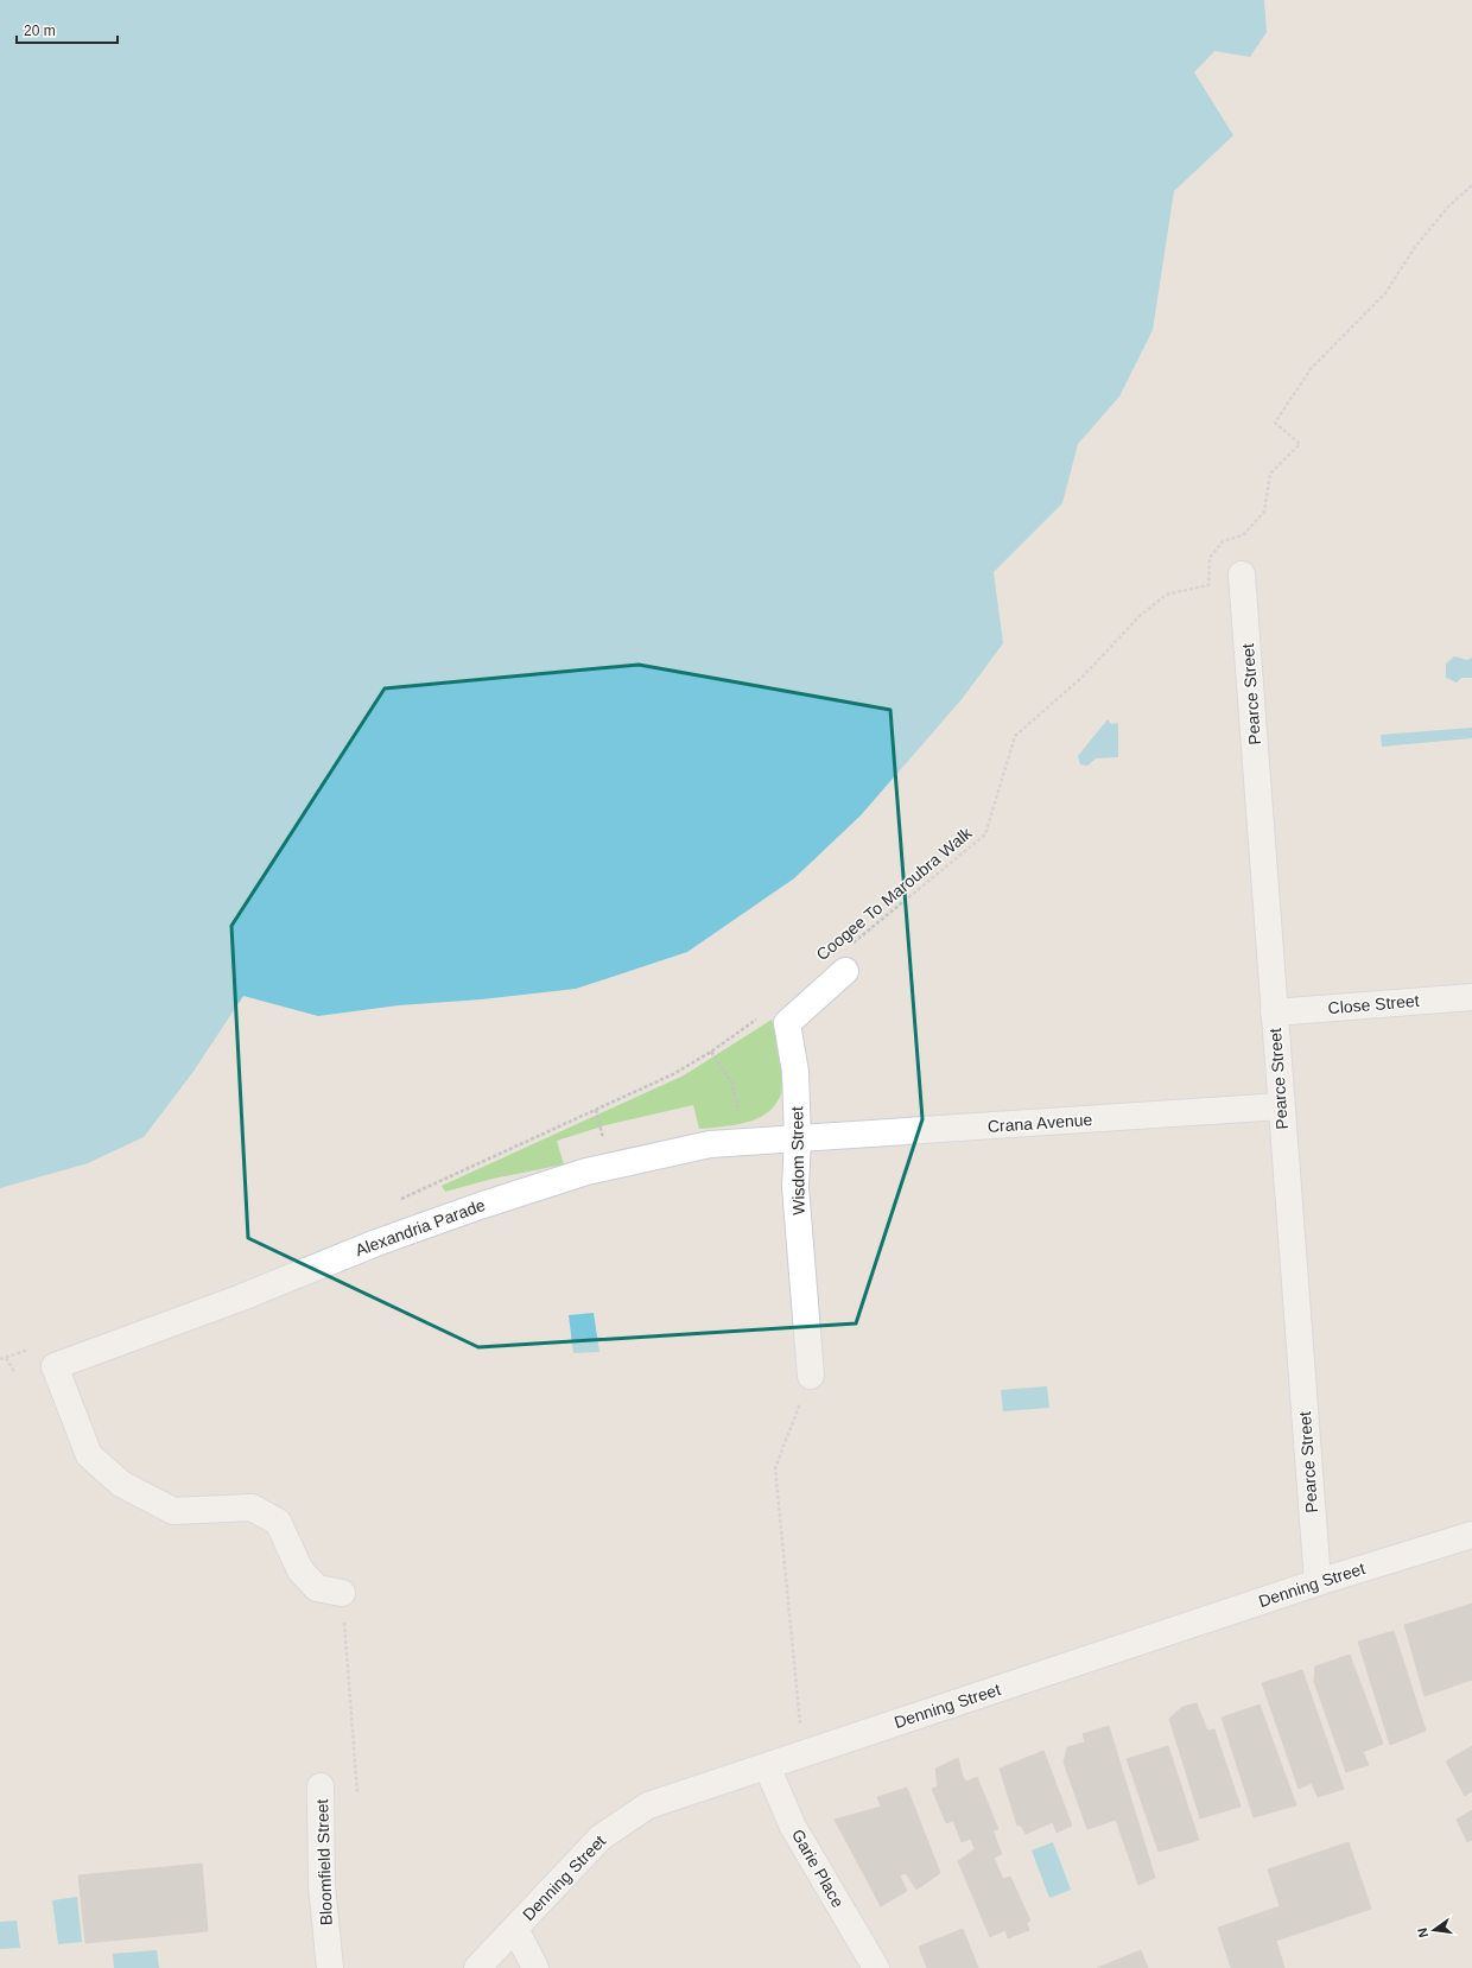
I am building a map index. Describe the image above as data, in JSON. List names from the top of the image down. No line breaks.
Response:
{"streets":{"street":["Pearce Street","Close Street","Crana Avenue","Wisdom Street","Alexandria Parade","Denning Street","Bloomfield Street","Garie Place"],"path":["Coogee To Maroubra Walk"]},"crossings":[["Pearce Street","Close Street"],["Pearce Street","Crana Avenue"],["Pearce Street","Denning Street"],["Crana Avenue","Wisdom Street"],["Crana Avenue","Alexandria Parade"],["Wisdom Street","Alexandria Parade"],["Denning Street","Garie Place"]],"scale_bar":"20 m","north":"left"}
